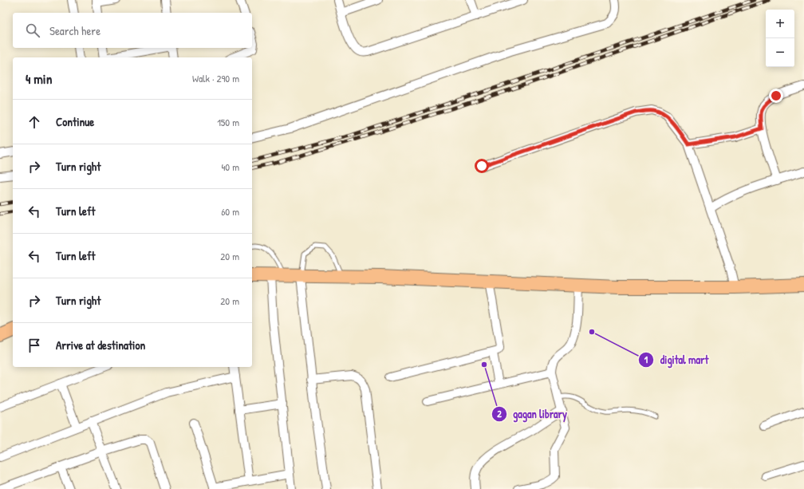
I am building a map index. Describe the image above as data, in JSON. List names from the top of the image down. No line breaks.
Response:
{"places":["digital mart","gagan library"],"page":{"map_buttons":["+","−"],"search":"Search here","heading":["4 min","Walk · 290 m"],"list":[["Continue","150 m"],["Turn right","40 m"],["Turn left","60 m"],["Turn left","20 m"],["Turn right","20 m"],"Arrive at destination"]}}
